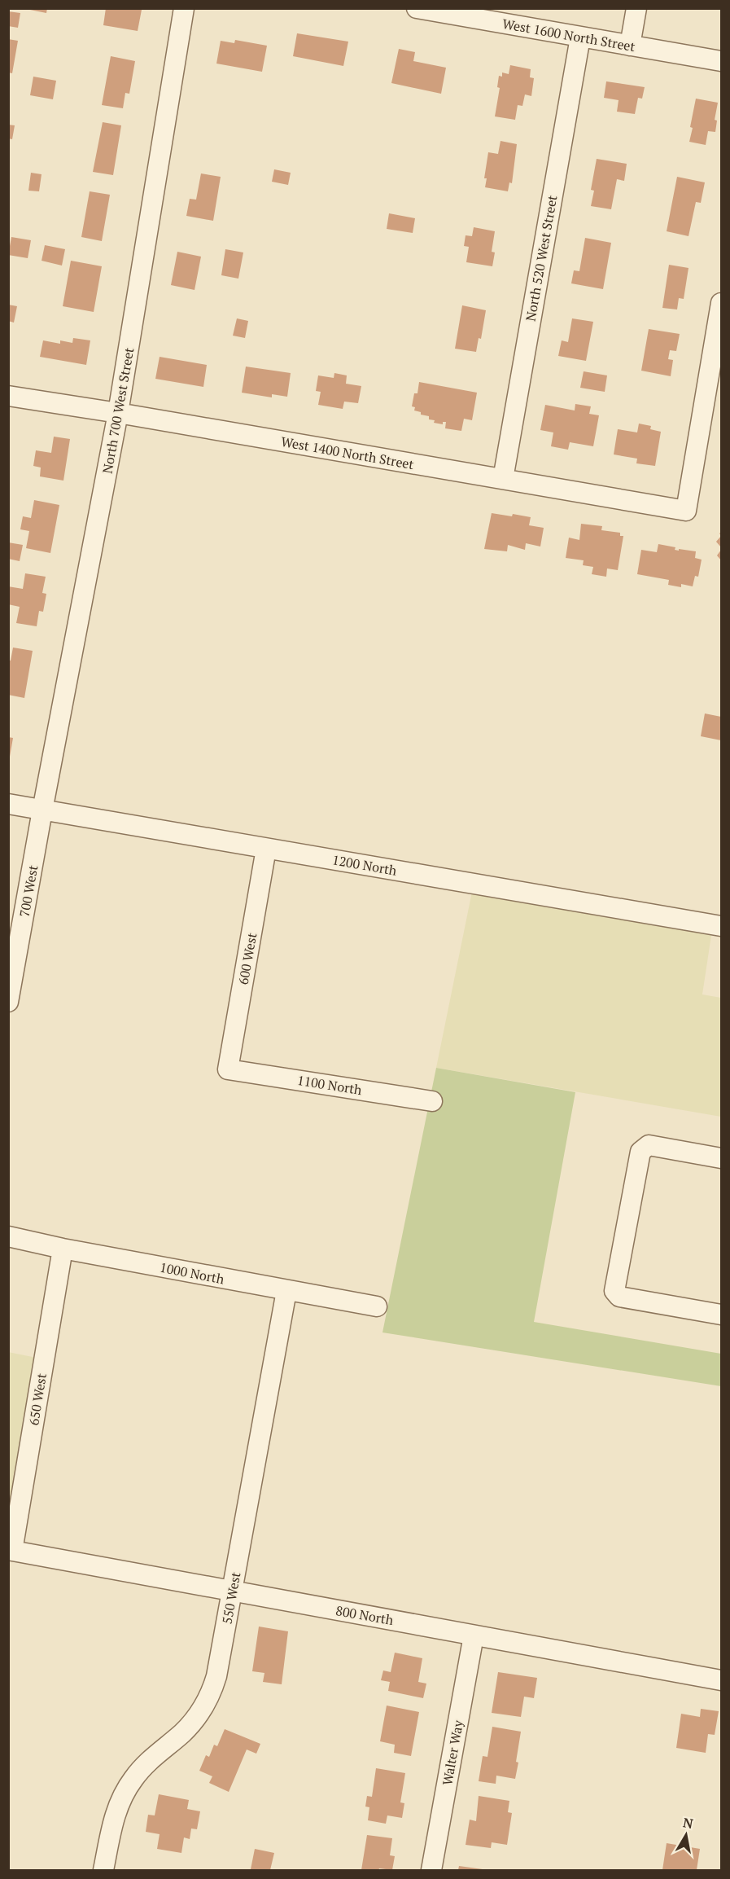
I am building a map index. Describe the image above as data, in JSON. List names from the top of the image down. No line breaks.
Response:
{"streets":{"street":["West 1600 North Street","North 520 West Street","North 700 West Street","West 1400 North Street","1200 North","700 West","600 West","1100 North","1000 North","650 West","550 West","800 North","Walter Way"]},"crossings":[["West 1600 North Street","North 520 West Street"],["North 520 West Street","West 1400 North Street"],["North 700 West Street","West 1400 North Street"],["North 700 West Street","1200 North"],["North 700 West Street","700 West"],["1200 North","700 West"],["1200 North","600 West"],["600 West","1100 North"],["1000 North","650 West"],["1000 North","550 West"],["650 West","800 North"],["550 West","800 North"],["800 North","Walter Way"]],"north":"top"}
